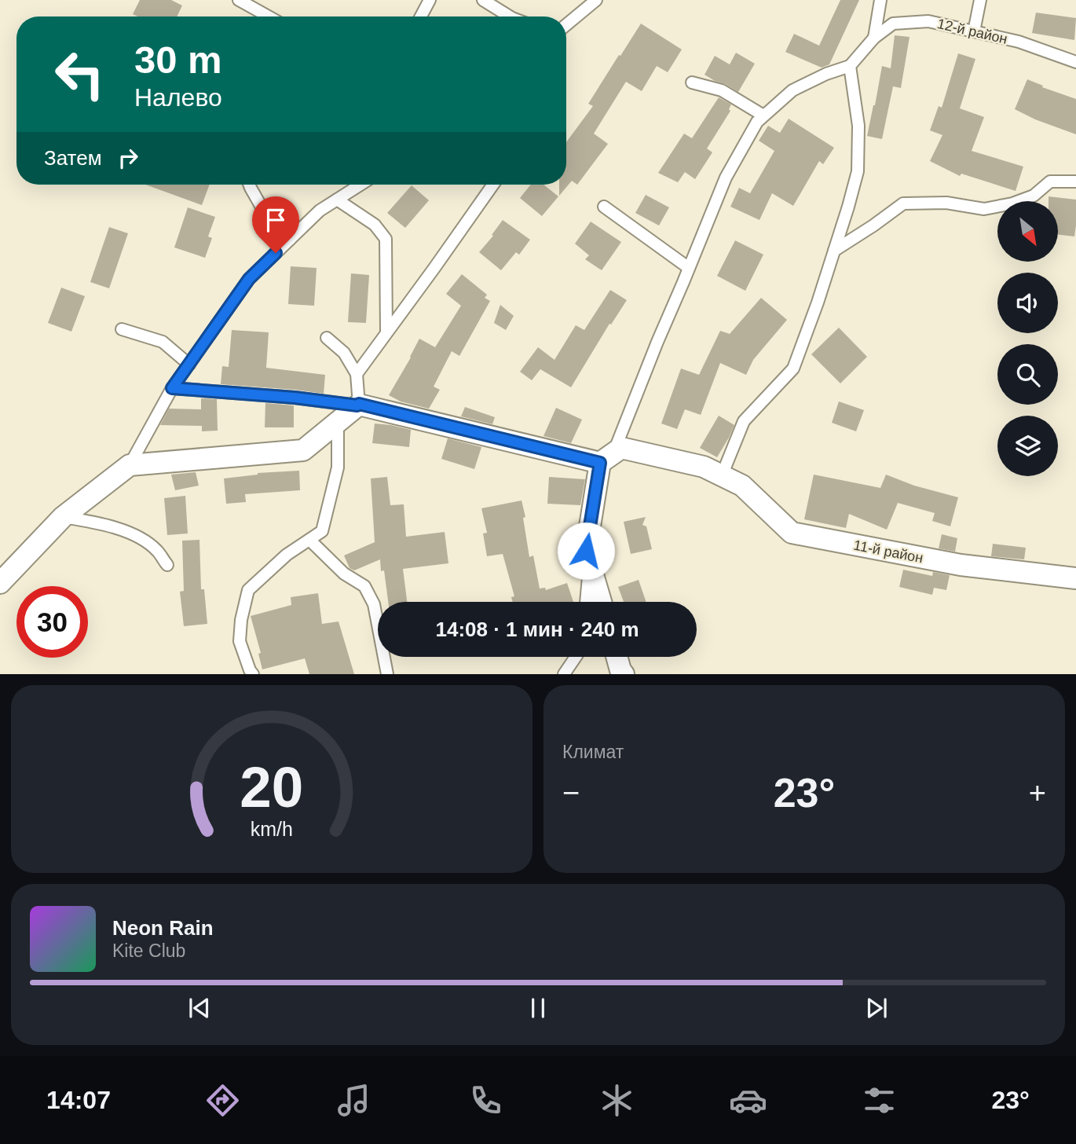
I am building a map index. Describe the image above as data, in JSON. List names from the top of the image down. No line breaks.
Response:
{"streets":{"street":["11-й район"],"lane":["12-й район"]},"north":"bottom right","page":{"turn":["30 m","Налево"],"then":"Затем","limit":"30","trip":"14:08 · 1 мин · 240 m","tile":"Климат","heat":["−","23°","+"],"song":["Neon Rain","Kite Club"],"tabs":["14:07","23°"],"gauge":["20","km/h"]}}
